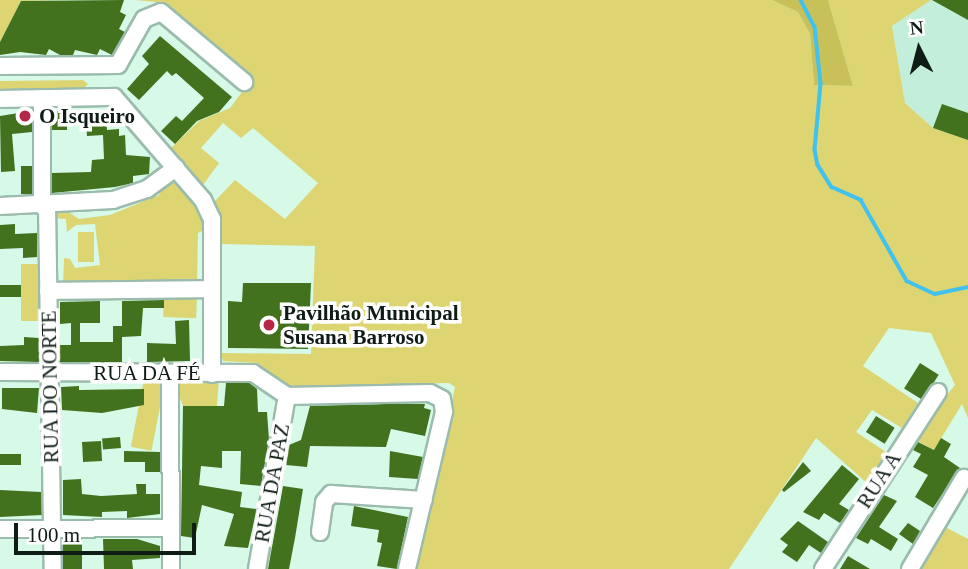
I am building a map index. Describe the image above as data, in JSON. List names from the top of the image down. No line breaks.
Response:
{"streets":{"street":["RUA DA FÉ","RUA DO NORTE","RUA A","RUA DA PAZ"]},"crossings":[["RUA DA FÉ","RUA DO NORTE"],["RUA DA FÉ","RUA DA PAZ"]],"places":["O Isqueiro","Pavilhão Municipal Susana Barroso"],"scale_bar":"100 m","north":"top"}
